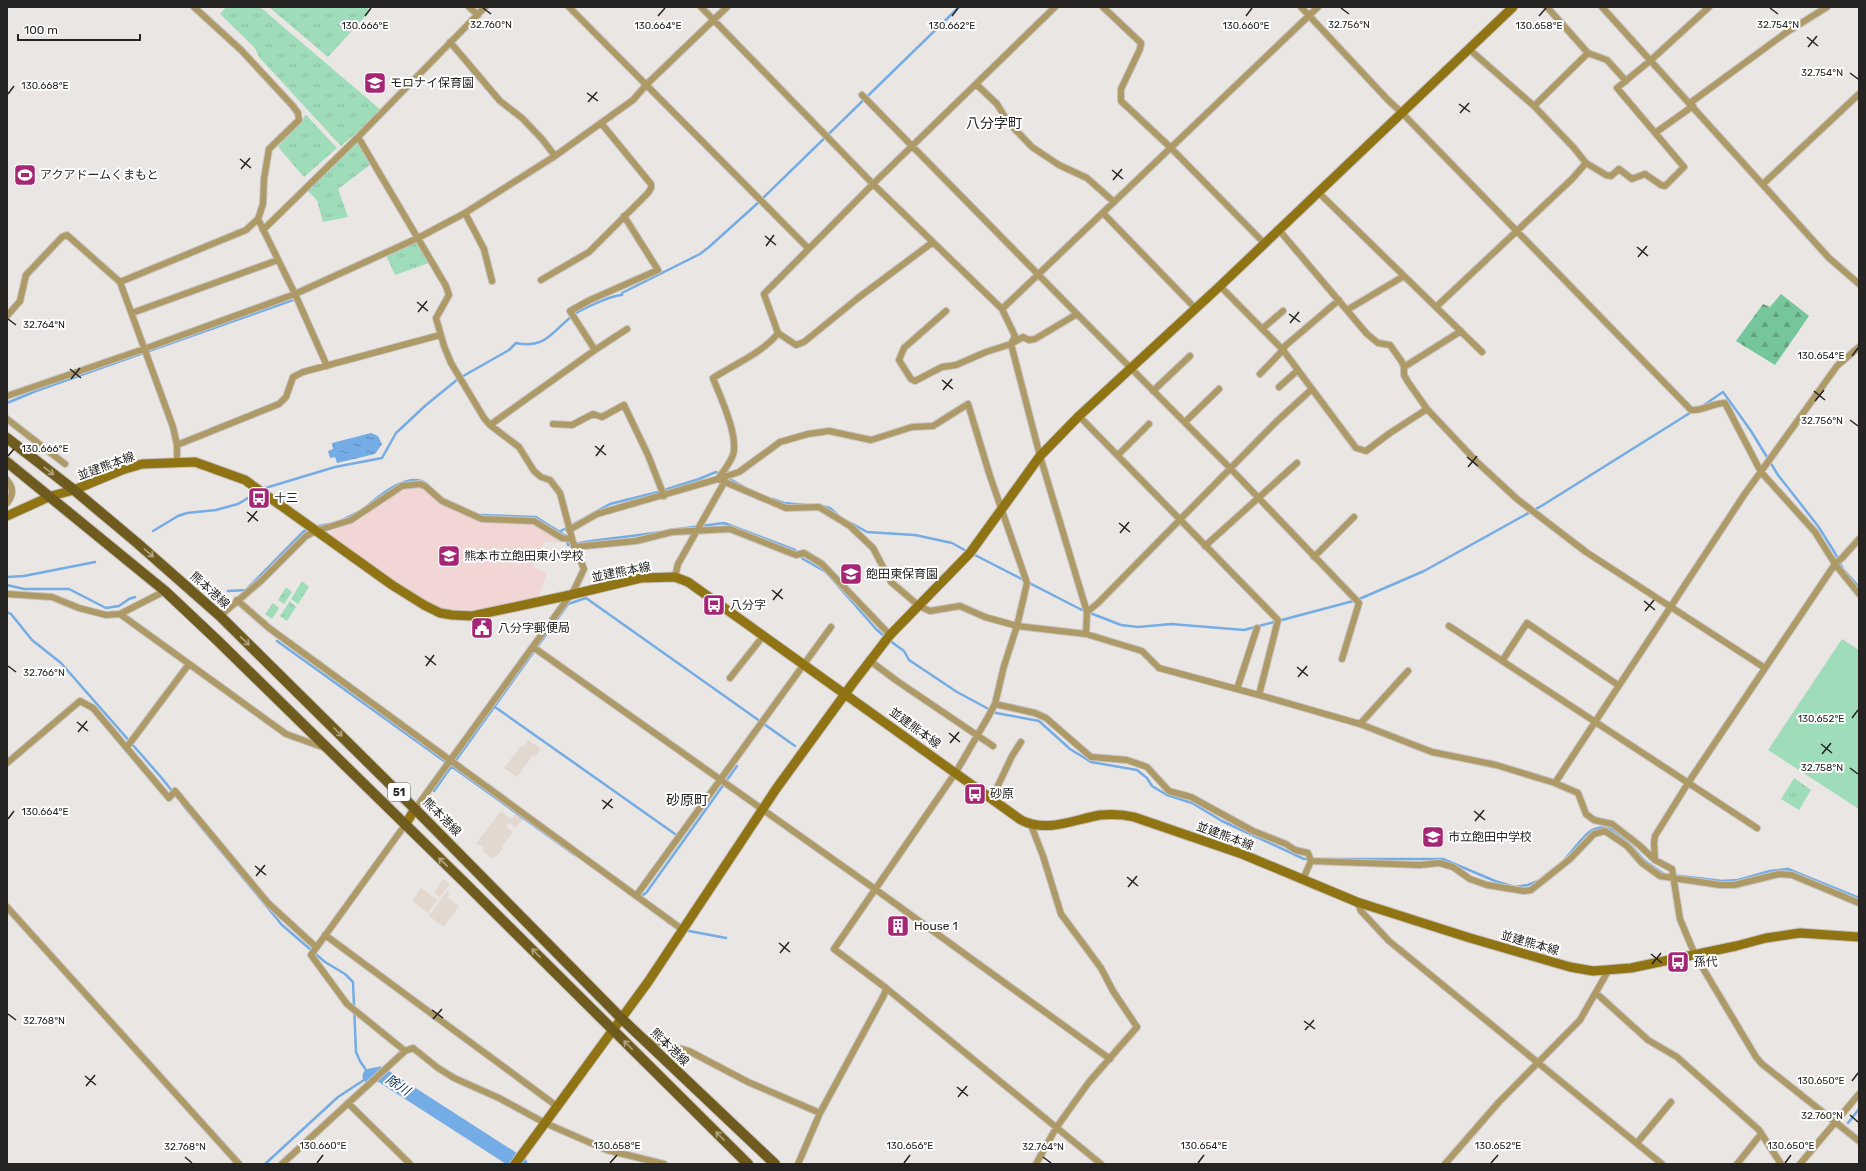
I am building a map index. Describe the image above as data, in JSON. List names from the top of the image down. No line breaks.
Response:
{"streets":{"main road":["並建熊本線","熊本港線","51"]},"crossings":[["並建熊本線","熊本港線"],["並建熊本線","51"]],"districts":["八分字町","砂原町"],"water":["除川"],"places":{"school or university":["モロナイ保育園","熊本市立飽田東小学校","飽田東保育園","市立飽田中学校"],"sports":["アクアドームくまもと"],"bus stop":["十三","八分字","砂原","孫代"],"public building":["八分字郵便局"],"building":["House 1"]},"scale_bar":"100 m","coordinates":["32.754°N","32.760°N","32.756°N","130.666°E","130.664°E","130.662°E","130.660°E","130.658°E","130.668°E","32.764°N","130.654°E","32.766°N","130.652°E","32.758°N","32.768°N","130.650°E","130.656°E"]}
